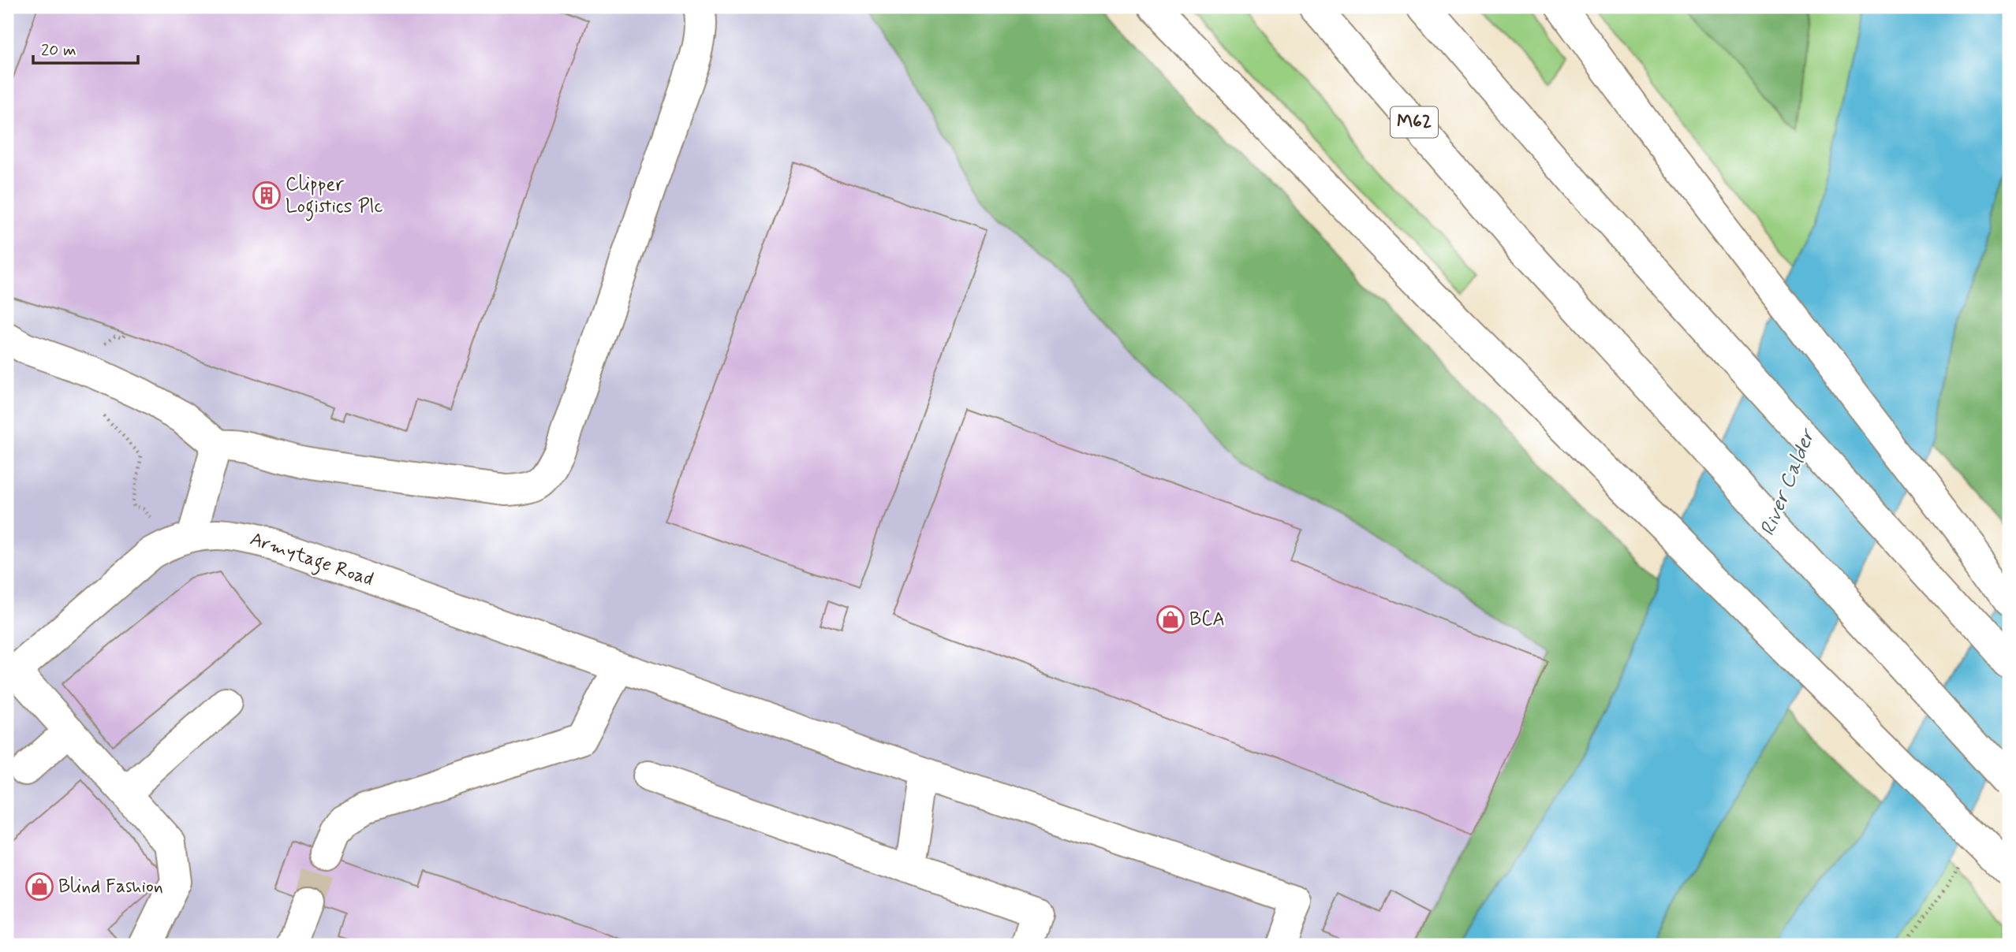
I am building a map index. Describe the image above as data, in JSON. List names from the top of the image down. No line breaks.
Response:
{"streets":{"main road":["M62","Armytage Road"]},"water":["River Calder"],"places":{"building":["Clipper Logistics Plc"],"shop":["BCA","Blind Fashion"]},"scale_bar":"20 m"}
